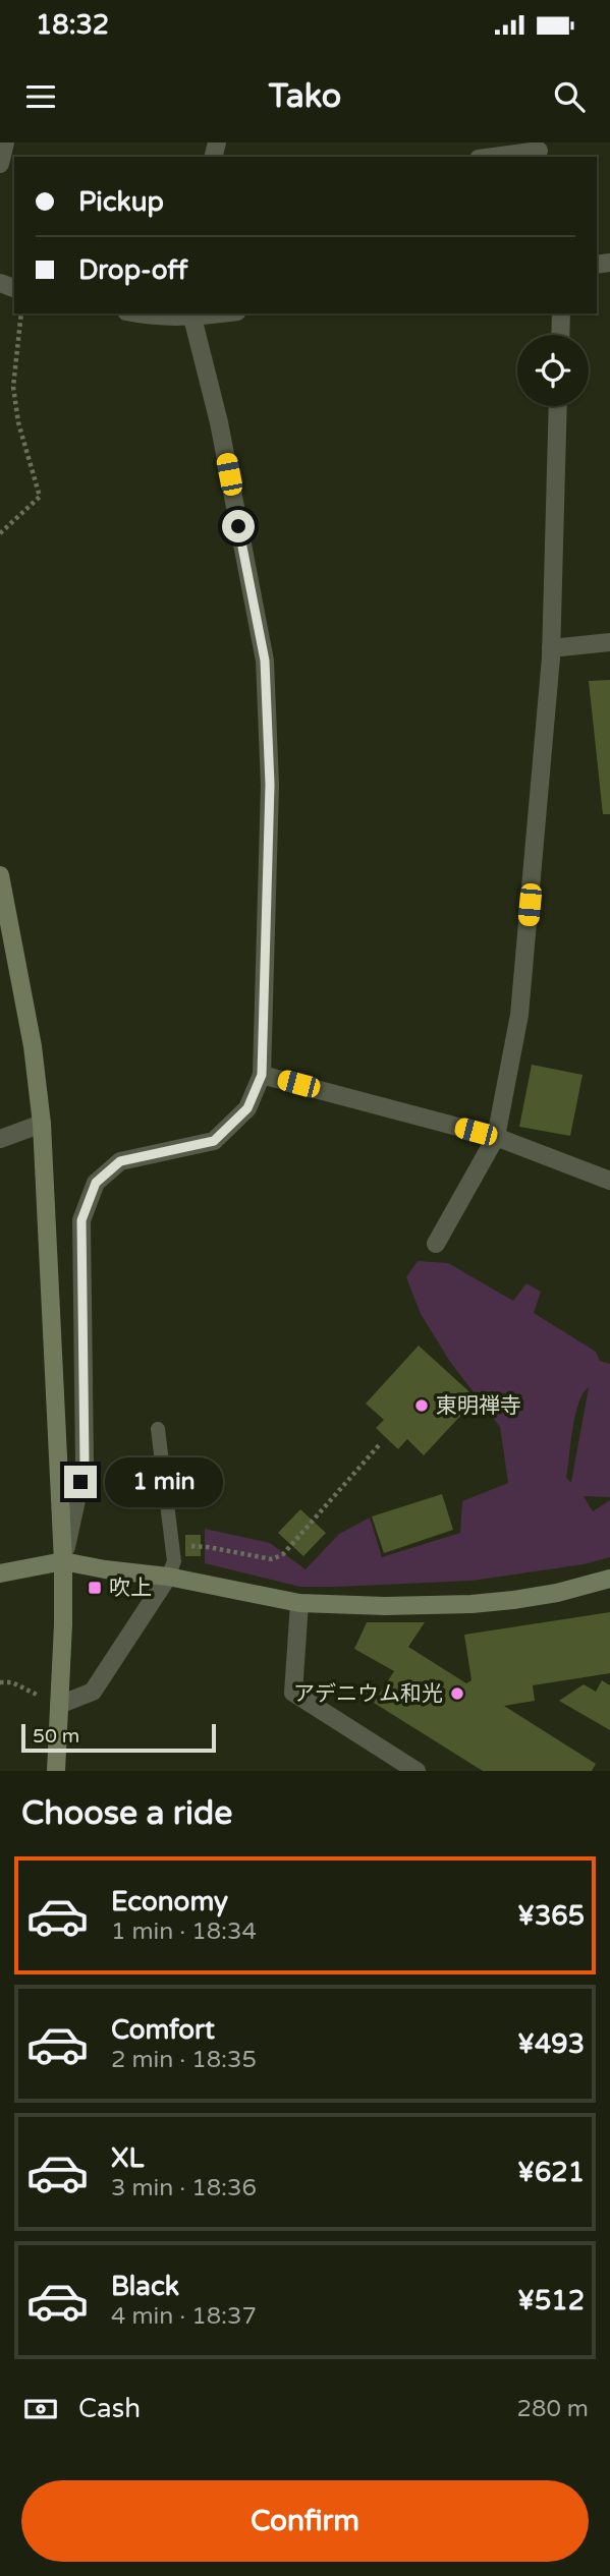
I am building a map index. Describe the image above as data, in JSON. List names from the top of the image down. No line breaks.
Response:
{"places":{"other":["東明禅寺","アデニウム和光"],"transit":["吹上"]},"scale_bar":"50 m","page":{"status":"18:32","header":"Tako","banner":["Pickup","Drop-off"],"bubble":"1 min","scale":"50 m","heading":"Choose a ride","list":[{"name":"Economy","note":"1 min · 18:34","value":"¥365"},{"name":"Comfort","note":"2 min · 18:35","value":"¥493"},{"name":"XL","note":"3 min · 18:36","value":"¥621"},{"name":"Black","note":"4 min · 18:37","value":"¥512"}],"pay":["Cash","280 m"],"buttons":"Confirm"}}
